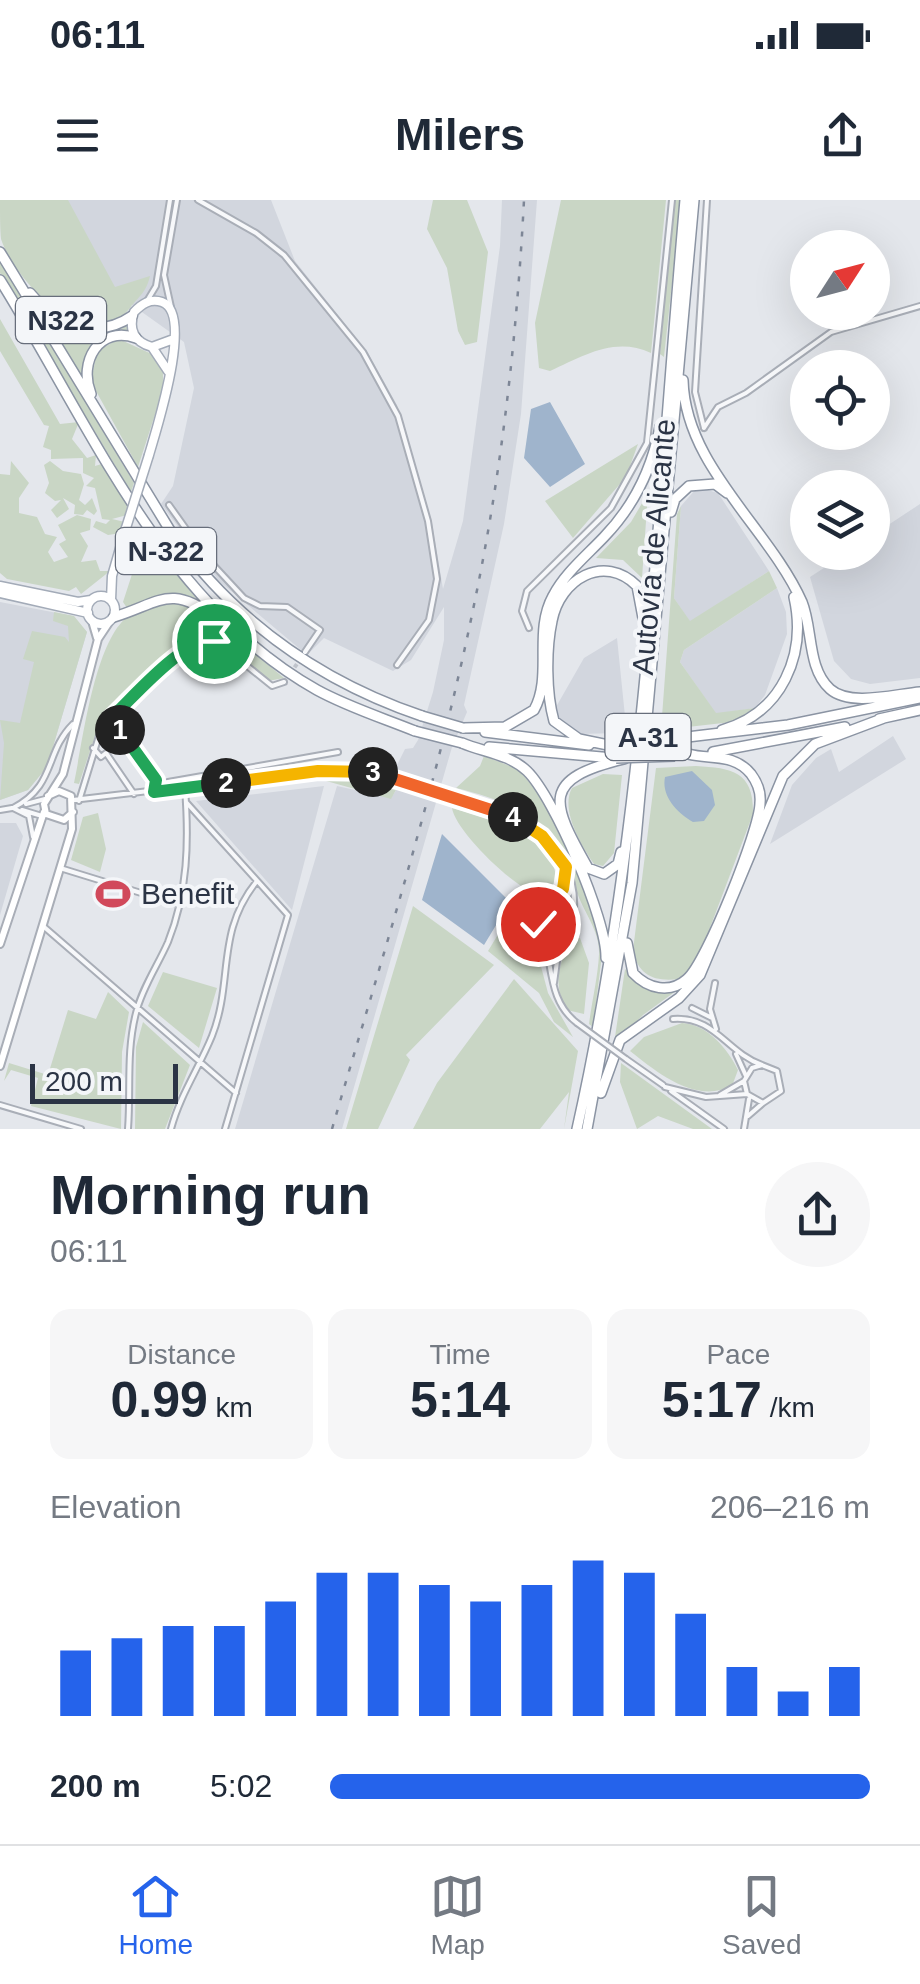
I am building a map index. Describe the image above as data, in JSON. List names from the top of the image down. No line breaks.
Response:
{"streets":{"highway":["N322","Autovía de Alicante","N-322","A-31"]},"crossings":[["N322","N-322"]],"places":{"sports":["Benefit"]},"scale_bar":"200 m","north":"top right","page":{"status":"06:11","header":"Milers","pins":["1","3","2","4"],"scale":"200 m","heading":["Morning run","06:11"],"stats":[["Distance","0.99 km"],["Time","5:14"],["Pace","5:17 /km"]],"chart":["Elevation","206–216 m"],"list":[{"name":"200 m","note":"5:02"}],"tabs":["Home","Map","Saved"]}}
